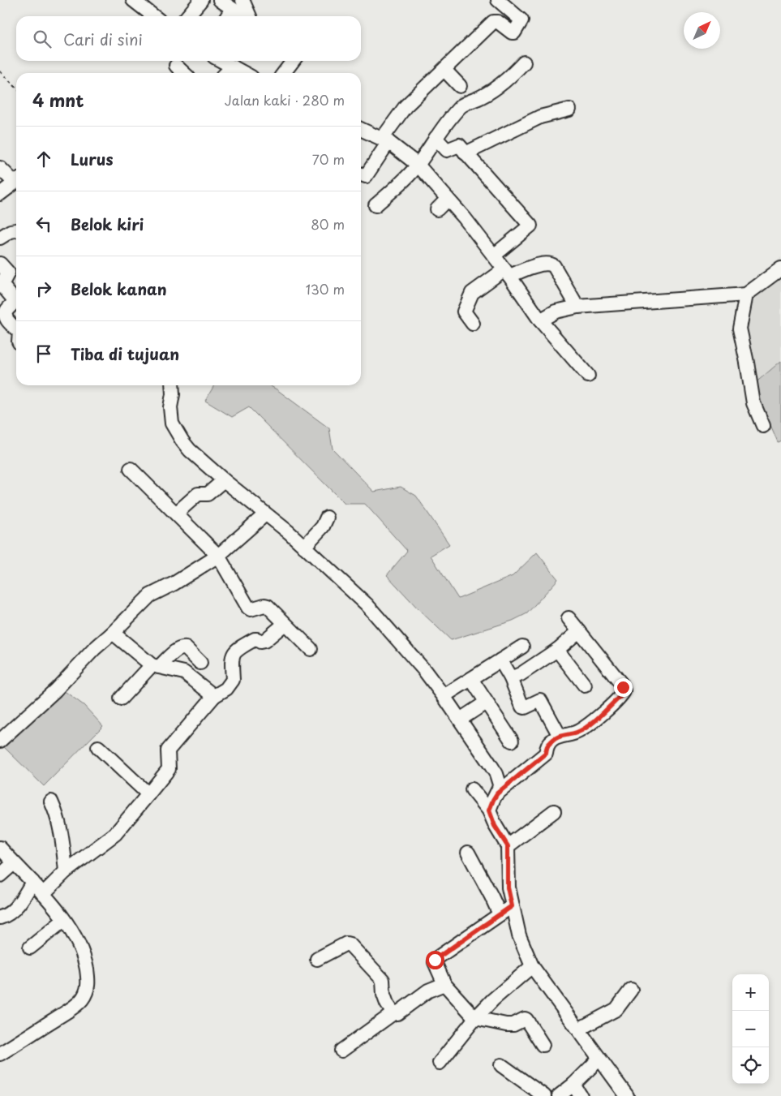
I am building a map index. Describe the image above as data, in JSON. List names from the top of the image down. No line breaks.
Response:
{"north":"top right","page":{"search":"Cari di sini","heading":["4 mnt","Jalan kaki · 280 m"],"list":[["Lurus","70 m"],["Belok kiri","80 m"],["Belok kanan","130 m"],"Tiba di tujuan"],"map_buttons":["+","−"]}}
